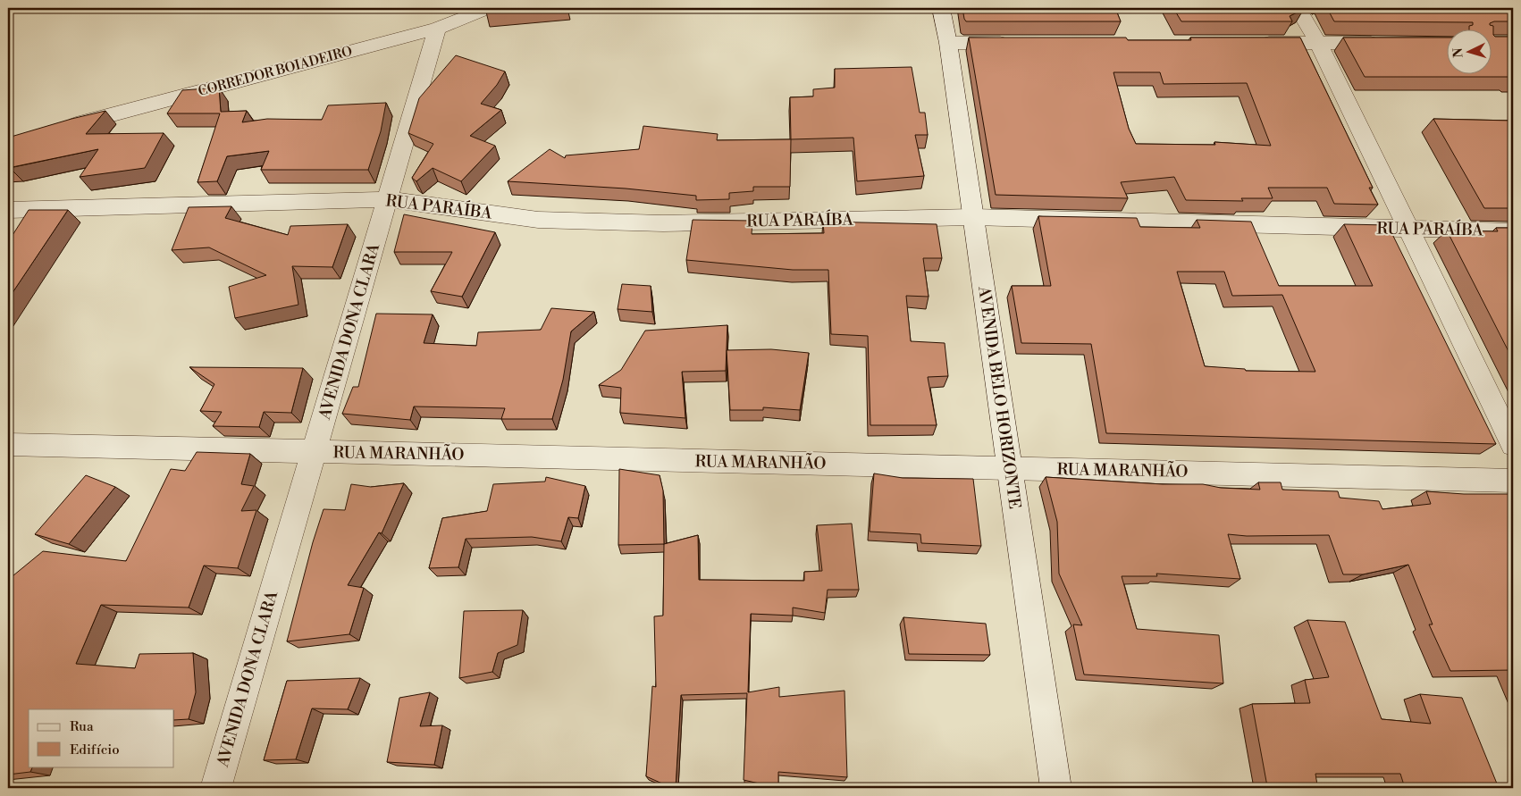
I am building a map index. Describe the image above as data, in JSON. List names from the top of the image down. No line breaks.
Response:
{"streets":{"street":["CORREDOR BOIADEIRO","RUA PARAÍBA","AVENIDA DONA CLARA","AVENIDA BELO HORIZONTE","RUA MARANHÃO"]},"crossings":[["CORREDOR BOIADEIRO","AVENIDA DONA CLARA"],["RUA PARAÍBA","AVENIDA DONA CLARA"],["RUA PARAÍBA","AVENIDA BELO HORIZONTE"],["AVENIDA DONA CLARA","RUA MARANHÃO"],["AVENIDA BELO HORIZONTE","RUA MARANHÃO"]],"legend":["Rua","Edifício"],"north":"left"}
